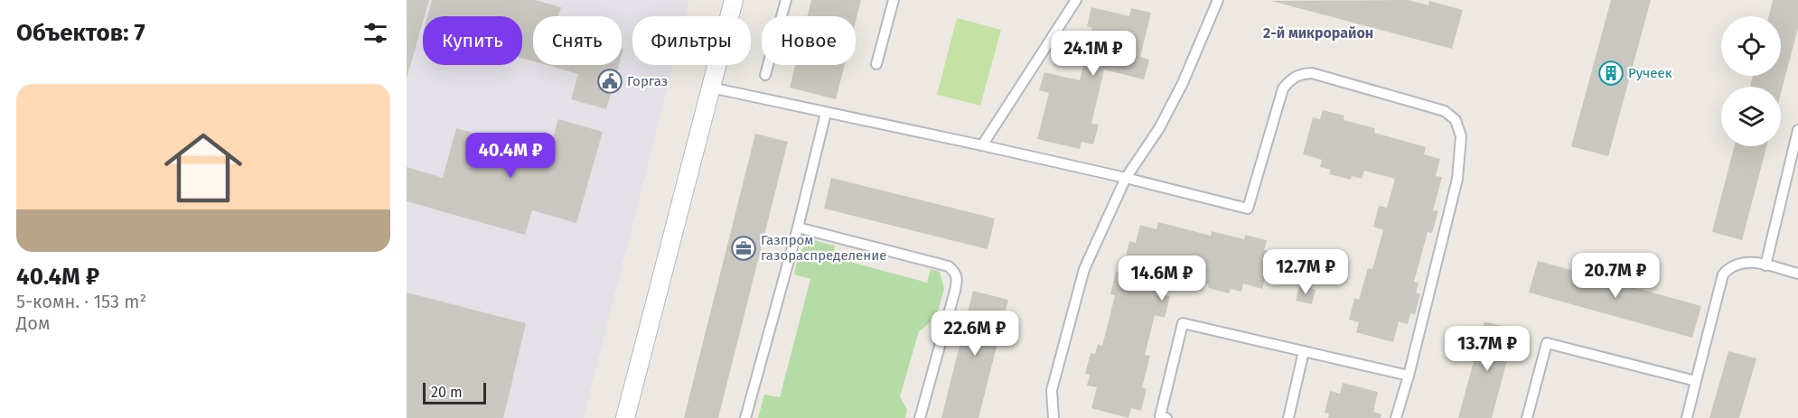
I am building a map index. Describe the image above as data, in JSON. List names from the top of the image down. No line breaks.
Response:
{"districts":["2-й микрорайон"],"places":{"building":["Ручеек"],"public building":["Горгаз"],"office":["Газпром газораспределение"]},"scale_bar":"20 m","page":{"heading":"Объектов: 7","chip":["Купить","Снять","Фильтры","Новое"],"price":["24.1M ₽","40.4M ₽","12.7M ₽","20.7M ₽","14.6M ₽","22.6M ₽","13.7M ₽"],"list":[{"name":"40.4M ₽","note":"5-комн. · 153 m² · Дом"}],"scale":"20 m"}}
